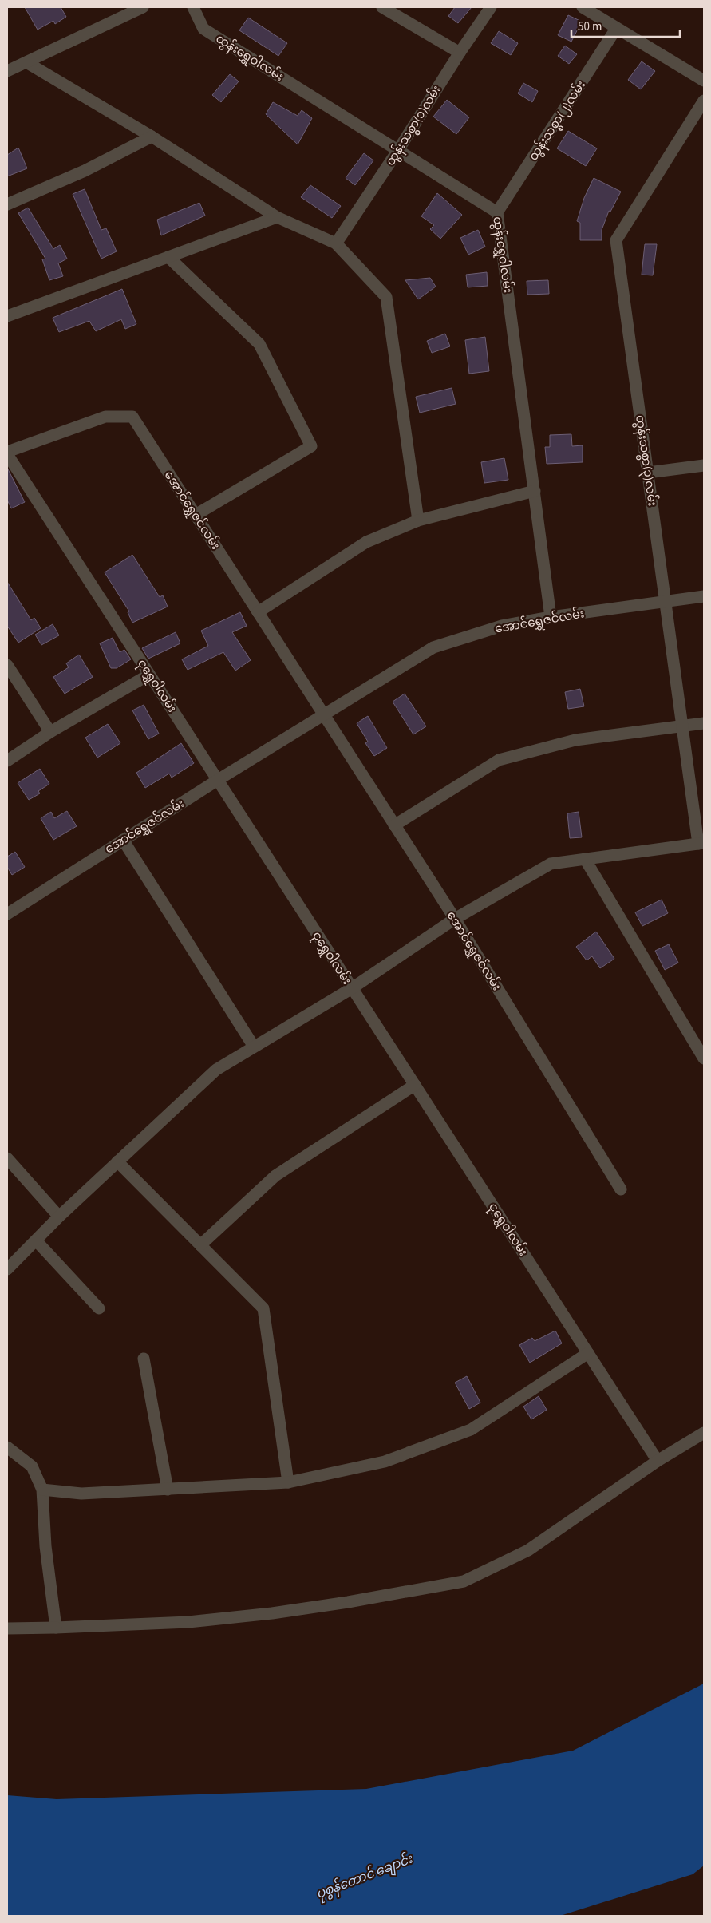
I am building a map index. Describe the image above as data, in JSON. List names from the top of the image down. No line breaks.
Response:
{"streets":{"street":["ထွန်းရွှေဝါလမ်း","ထွန်းသစ္စာ(၂)လမ်း","ထွန်းသစ္စာ(၁)လမ်း","ထွန်းသစ္စာ(၃)လမ်း","အောင်ရွှေဇင်လမ်း","ငုရွှေဝါလမ်း"]},"crossings":[["ထွန်းရွှေဝါလမ်း","ထွန်းသစ္စာ(၂)လမ်း"],["ထွန်းရွှေဝါလမ်း","ထွန်းသစ္စာ(၁)လမ်း"],["ထွန်းရွှေဝါလမ်း","အောင်ရွှေဇင်လမ်း"],["ထွန်းသစ္စာ(၃)လမ်း","အောင်ရွှေဇင်လမ်း"],["အောင်ရွှေဇင်လမ်း","ငုရွှေဝါလမ်း"]],"water":["ပုစွန်တောင် ချောင်း"],"scale_bar":"50 m"}
